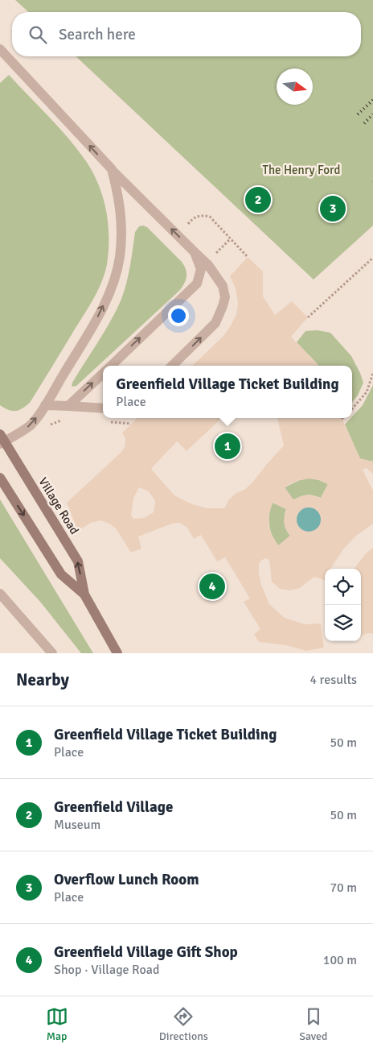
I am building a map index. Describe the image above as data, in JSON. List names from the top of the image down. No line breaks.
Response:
{"streets":{"street":["Village Road"]},"parks":["The Henry Ford"],"north":"right","page":{"search":"Search here","pins":["2","3","1","4"],"popup":["Greenfield Village Ticket Building","Place"],"heading":["Nearby","4 results"],"list":[{"mark":"1","name":"Greenfield Village Ticket Building","note":"Place","value":"50 m"},{"mark":"2","name":"Greenfield Village","note":"Museum","value":"50 m"},{"mark":"3","name":"Overflow Lunch Room","note":"Place","value":"70 m"},{"mark":"4","name":"Greenfield Village Gift Shop","note":"Shop · Village Road","value":"100 m"}],"nav":["Map","Directions","Saved"]}}
